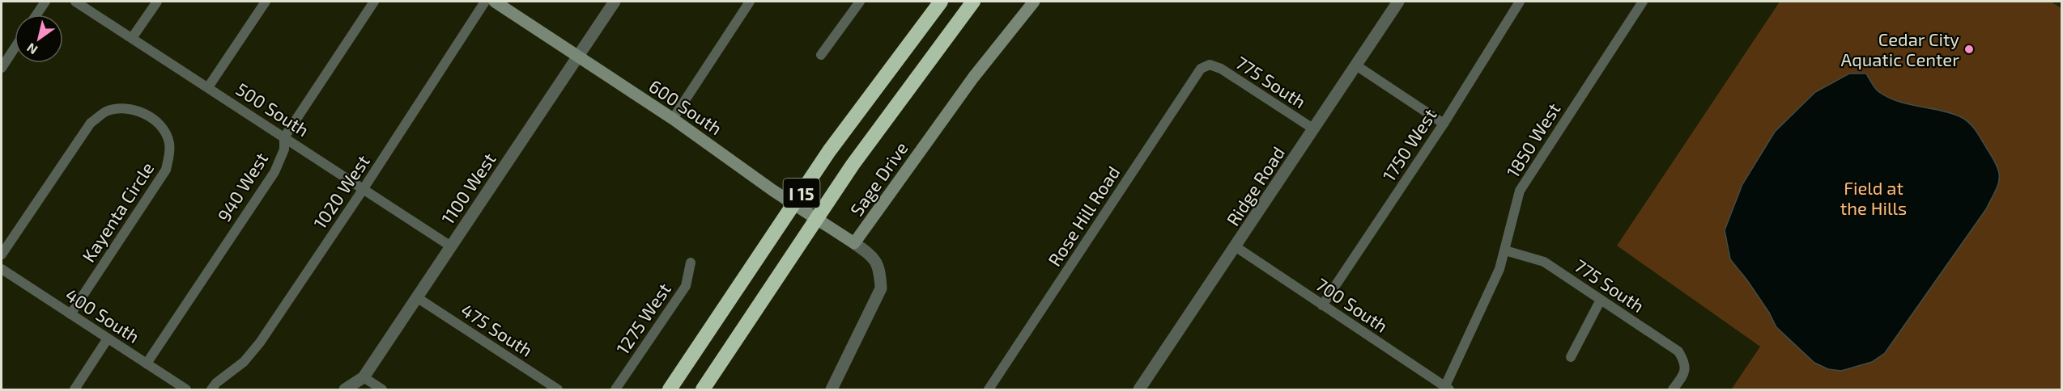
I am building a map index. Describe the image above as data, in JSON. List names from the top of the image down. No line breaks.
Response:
{"streets":{"highway":["I 15"],"main road":["600 South","Sage Drive"],"street":["775 South","500 South","1850 West","1750 West","Ridge Road","940 West","1100 West","1020 West","Kayenta Circle","Rose Hill Road","700 South","400 South","1275 West","475 South"]},"crossings":[["775 South","1850 West"],["775 South","Ridge Road"],["775 South","Rose Hill Road"],["600 South","Sage Drive"],["600 South","1100 West"],["500 South","940 West"],["500 South","1100 West"],["500 South","1020 West"],["1850 West","700 South"],["1750 West","700 South"],["Ridge Road","700 South"],["940 West","400 South"],["1100 West","475 South"],["Kayenta Circle","400 South"]],"parks":["Field at the Hills"],"places":["Cedar City Aquatic Center"],"north":"bottom left"}
